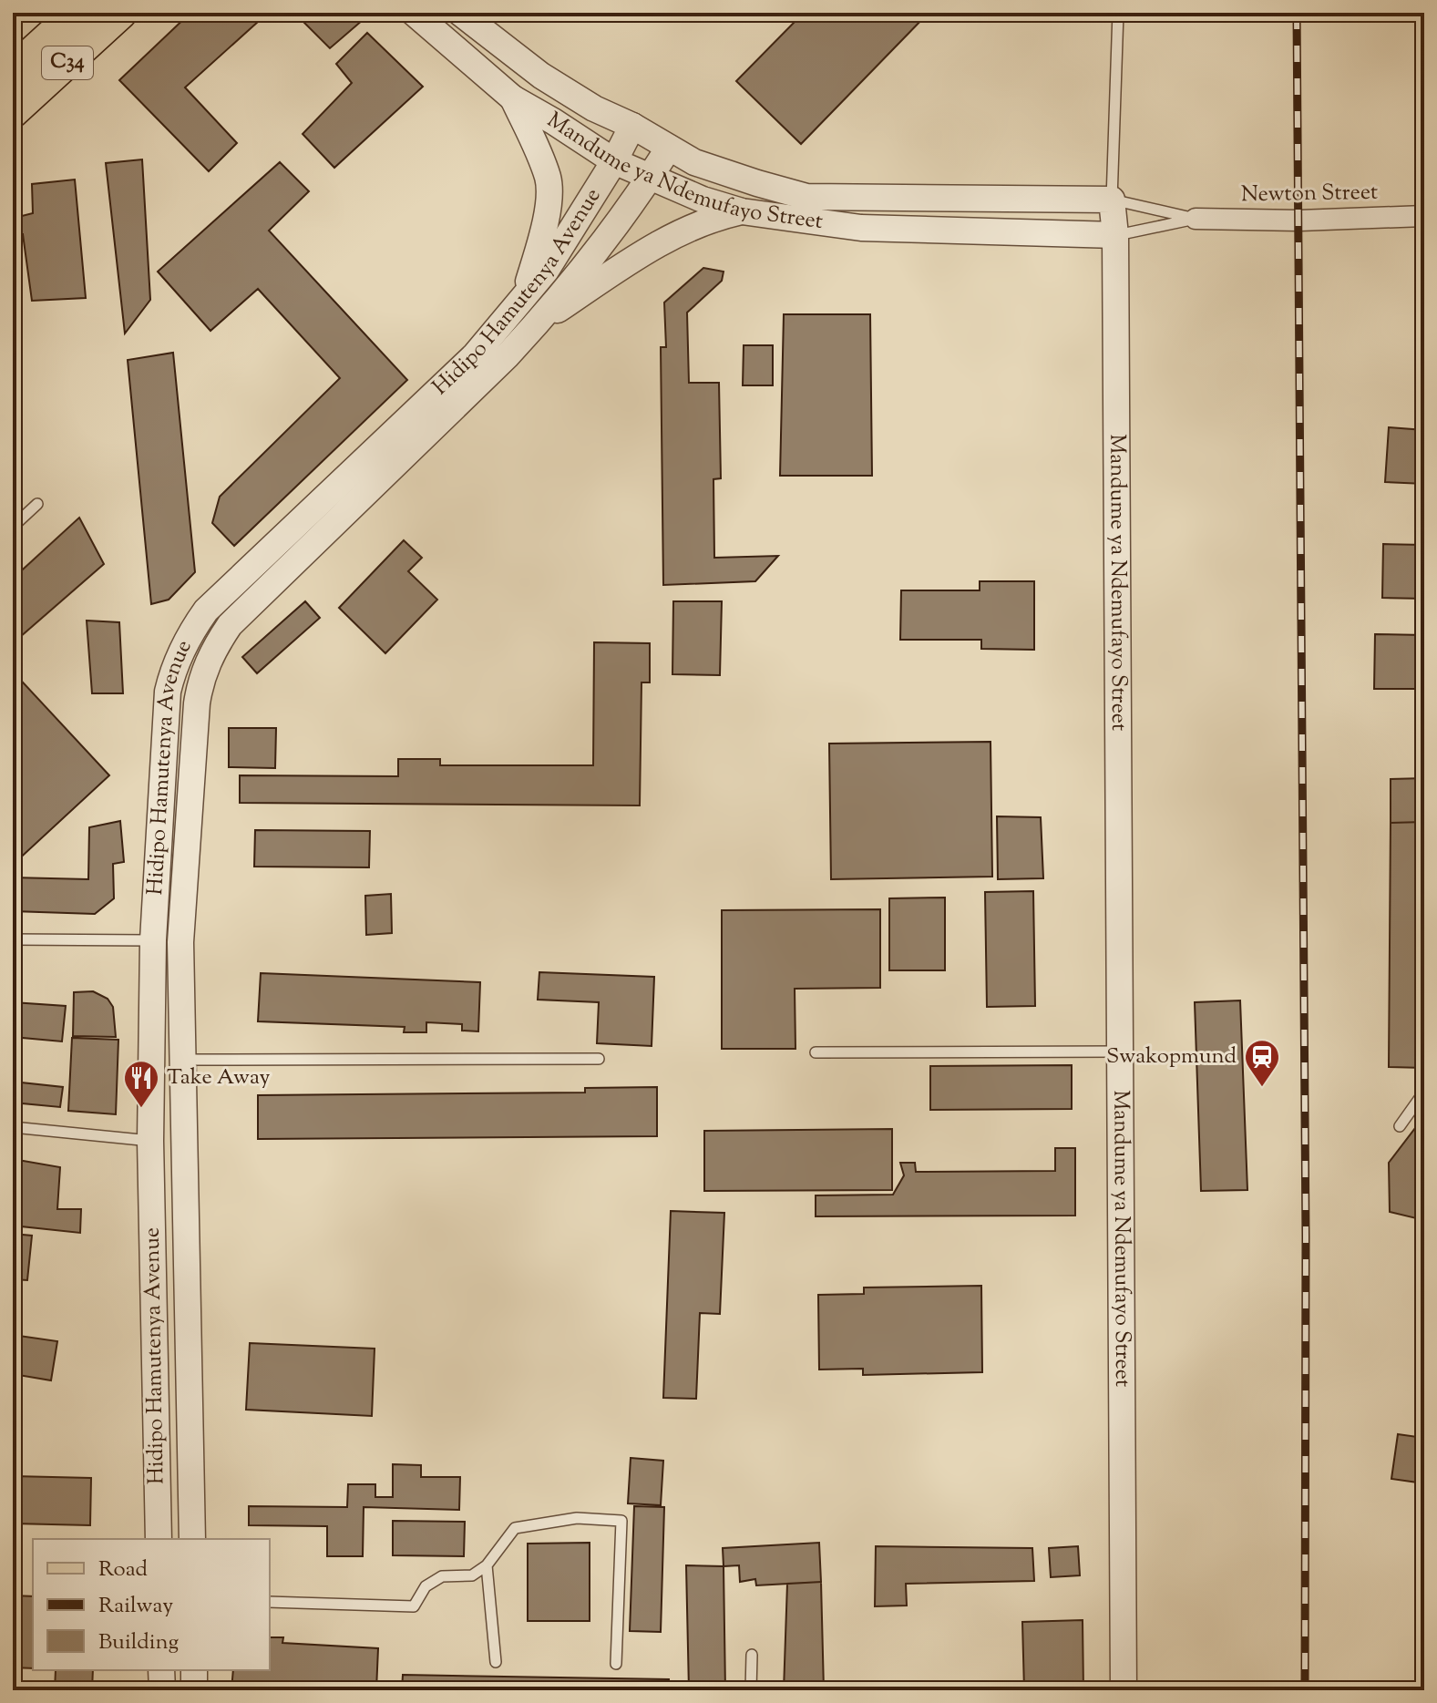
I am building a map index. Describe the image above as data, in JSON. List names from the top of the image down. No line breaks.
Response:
{"streets":{"main road":["C34"],"street":["Mandume ya Ndemufayo Street","Newton Street","Hidipo Hamutenya Avenue"]},"crossings":[["Mandume ya Ndemufayo Street","Newton Street"],["Mandume ya Ndemufayo Street","Hidipo Hamutenya Avenue"]],"places":{"station":["Swakopmund"],"restaurant":["Take Away"]},"legend":["Road","Railway","Building"]}
